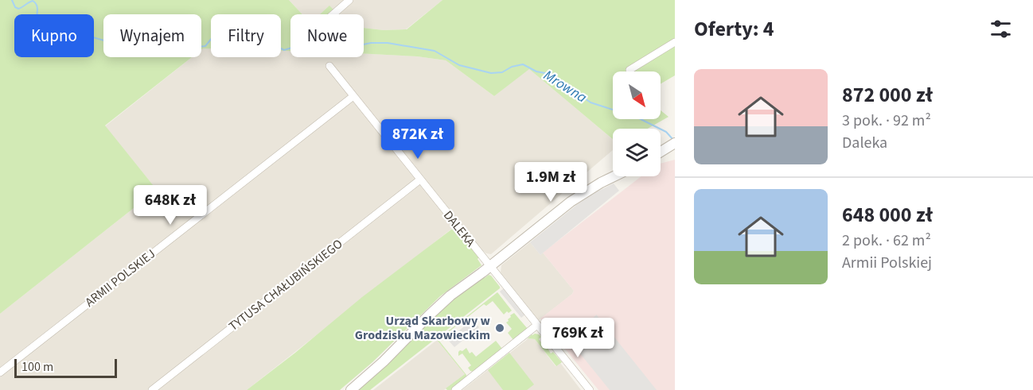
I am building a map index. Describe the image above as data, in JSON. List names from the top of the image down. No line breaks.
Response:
{"streets":{"street":["DALEKA","ARMII POLSKIEJ","TYTUSA CHAŁUBIŃSKIEGO"]},"crossings":[["DALEKA","ARMII POLSKIEJ"],["DALEKA","TYTUSA CHAŁUBIŃSKIEGO"]],"water":["Mrowna"],"places":["Urząd Skarbowy w Grodzisku Mazowieckim"],"scale_bar":"100 m","north":"bottom right","page":{"heading":"Oferty: 4","chip":["Kupno","Wynajem","Filtry","Nowe"],"list":[{"name":"872 000 zł","note":"3 pok. · 92 m² · Daleka"},{"name":"648 000 zł","note":"2 pok. · 62 m² · Armii Polskiej"}],"price":["872K zł","1.9M zł","648K zł","769K zł"],"scale":"100 m"}}
